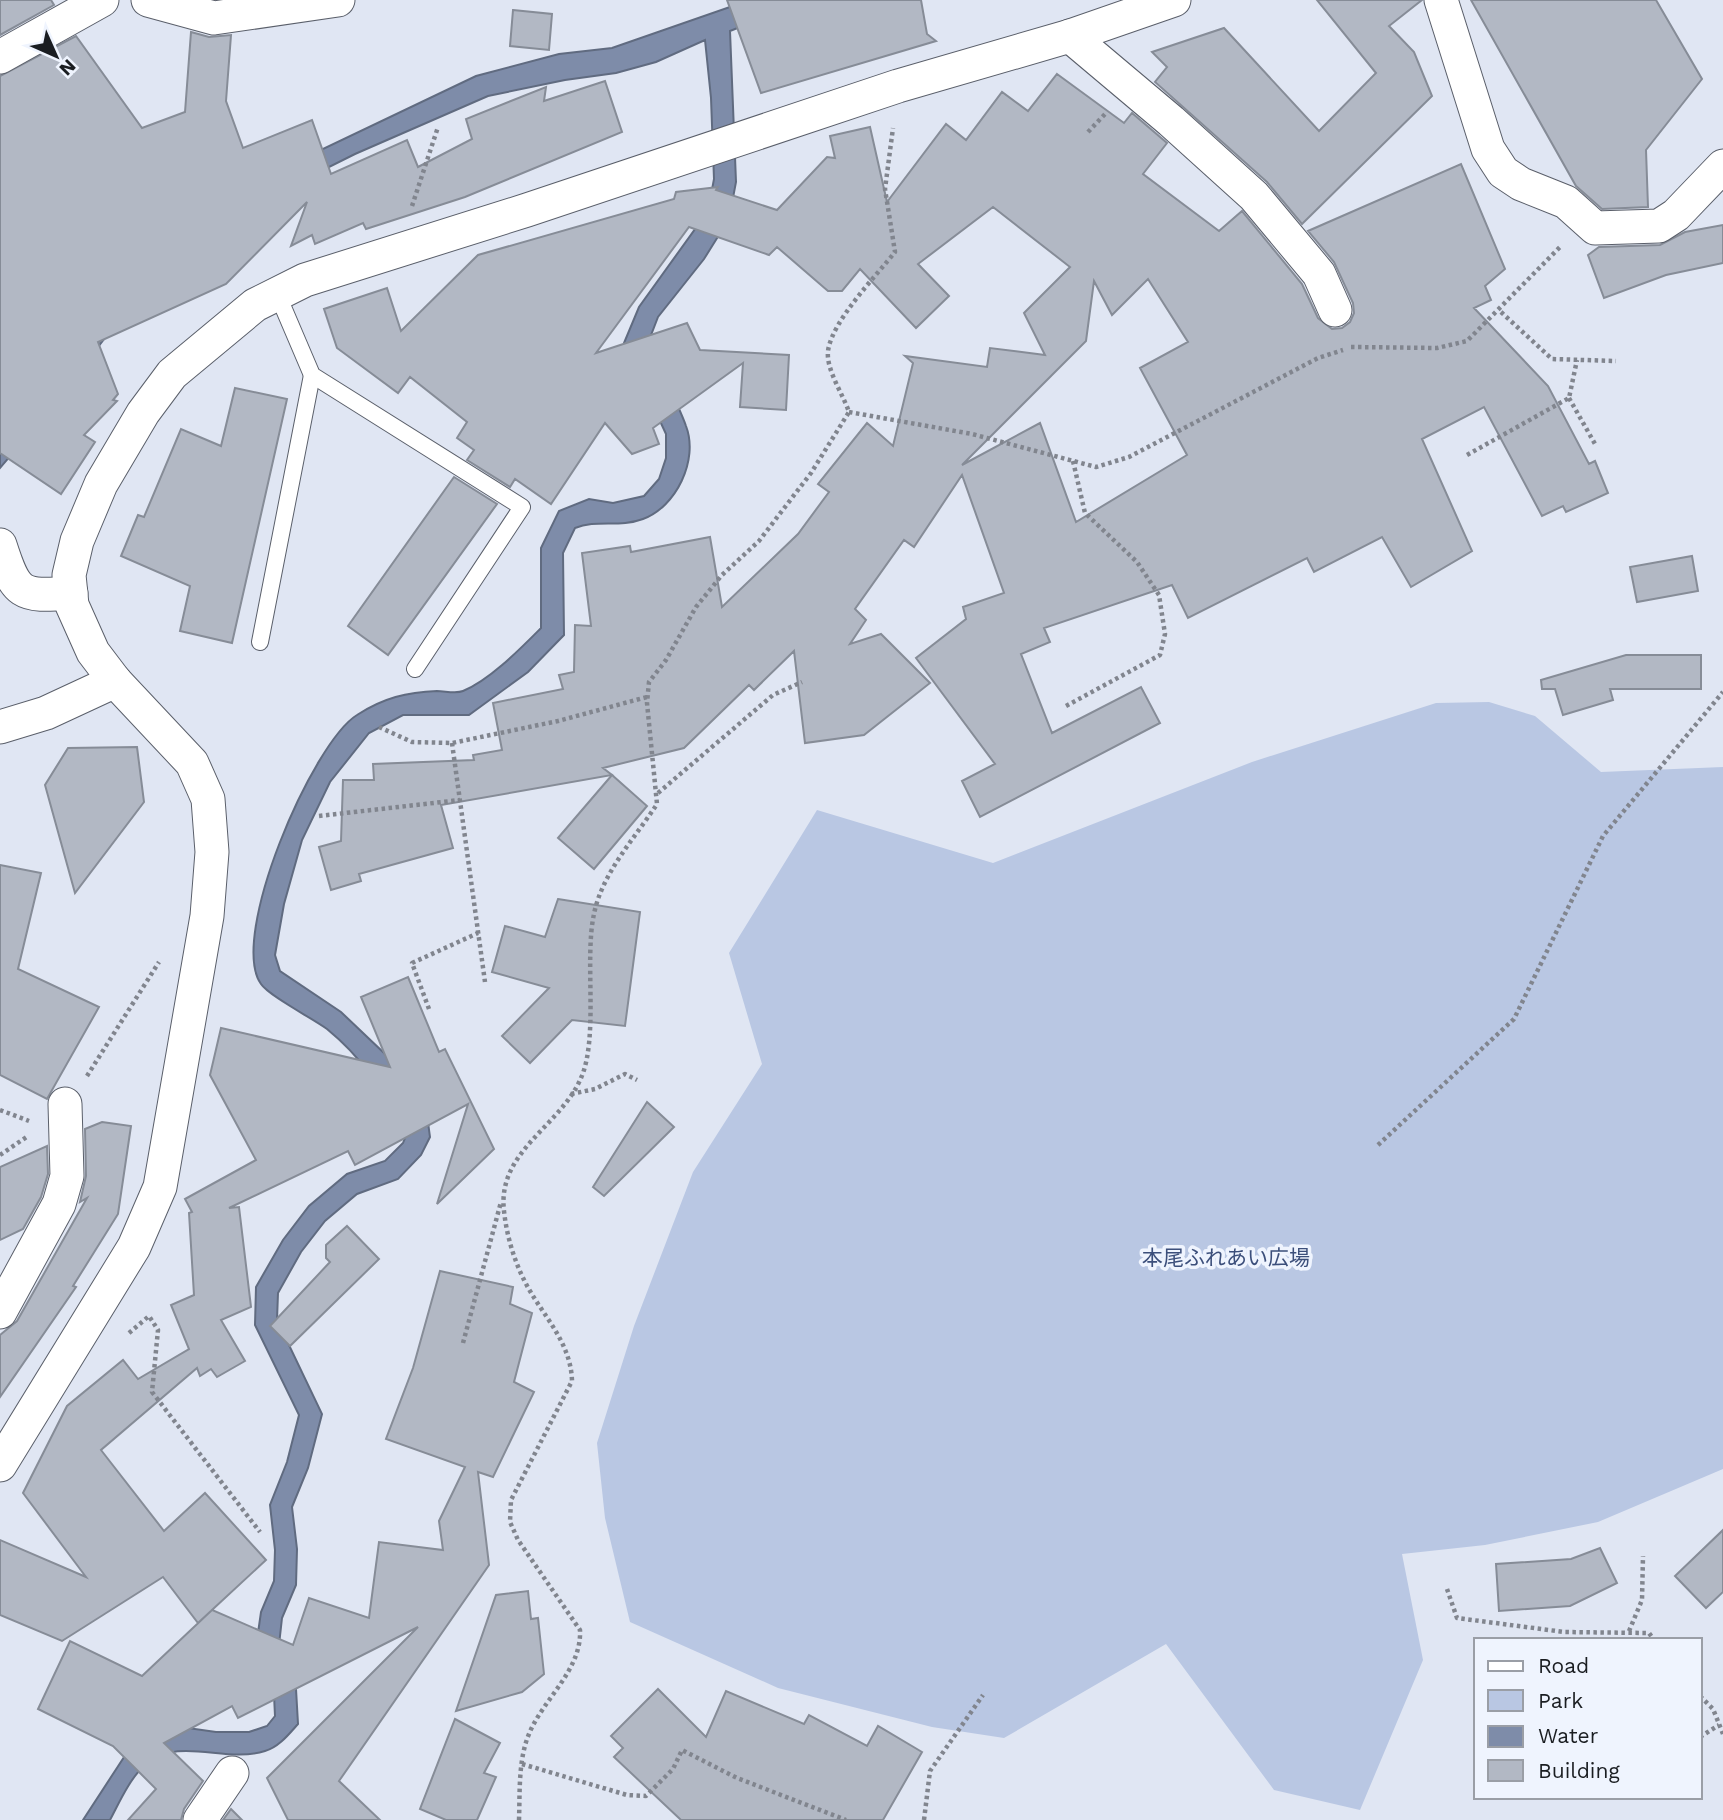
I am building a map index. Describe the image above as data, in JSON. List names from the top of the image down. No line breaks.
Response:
{"parks":["本尾ふれあい広場"],"legend":["Road","Park","Water","Building"],"north":"bottom right"}
